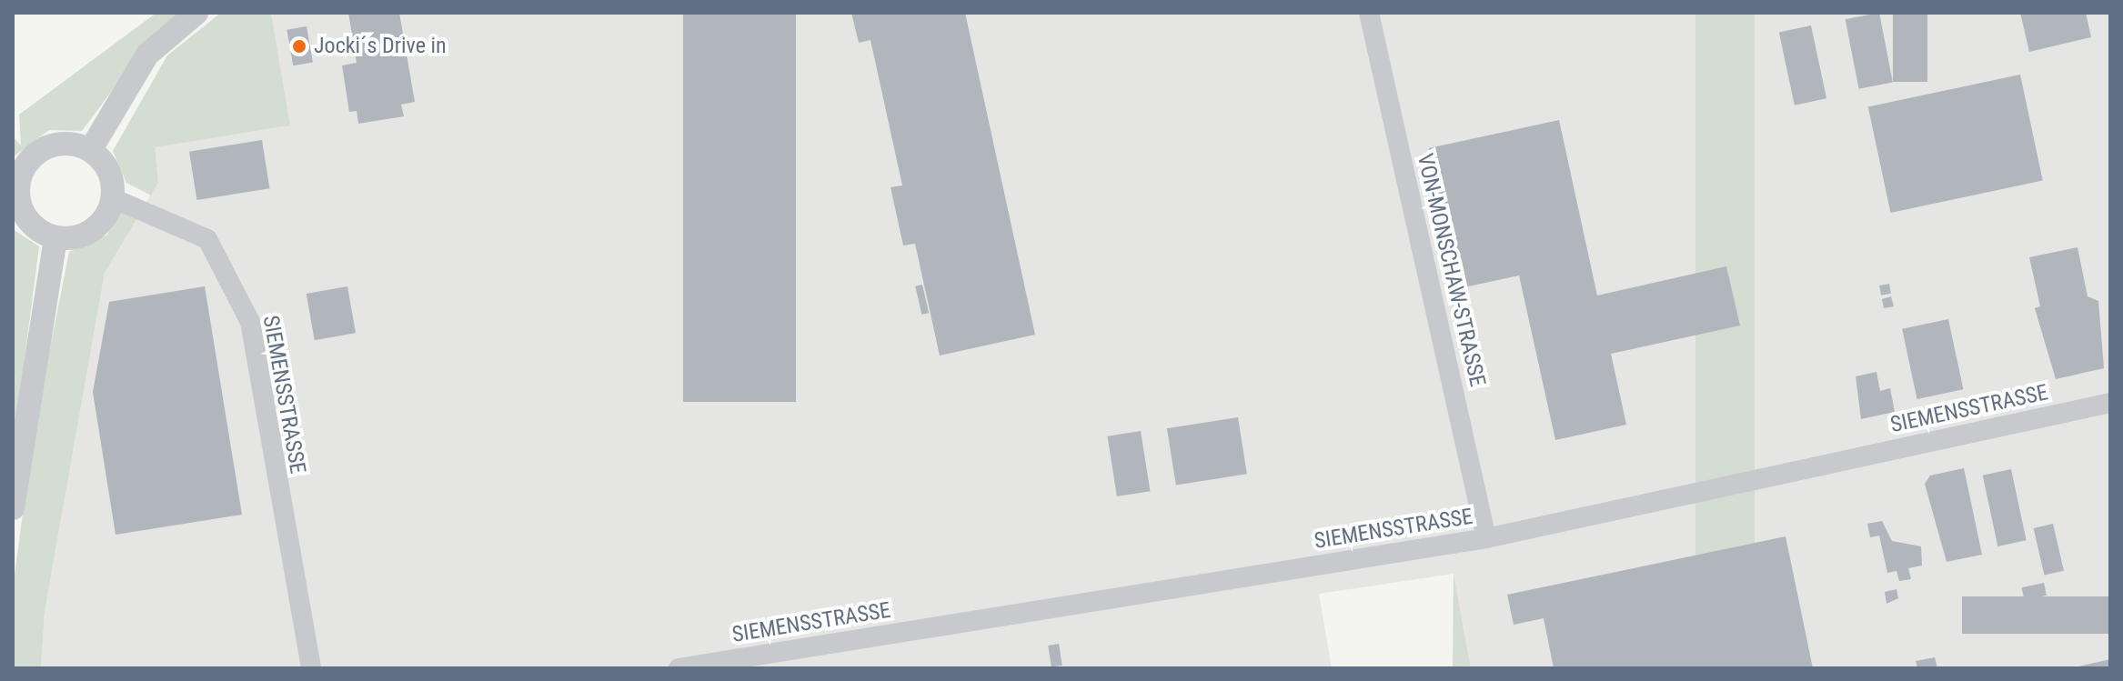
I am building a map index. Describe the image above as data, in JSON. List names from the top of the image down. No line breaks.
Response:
{"streets":{"street":["VON-MONSCHAW-STRASSE","SIEMENSSTRASSE"]},"crossings":[["VON-MONSCHAW-STRASSE","SIEMENSSTRASSE"]],"places":["Jocki´s Drive in"]}
